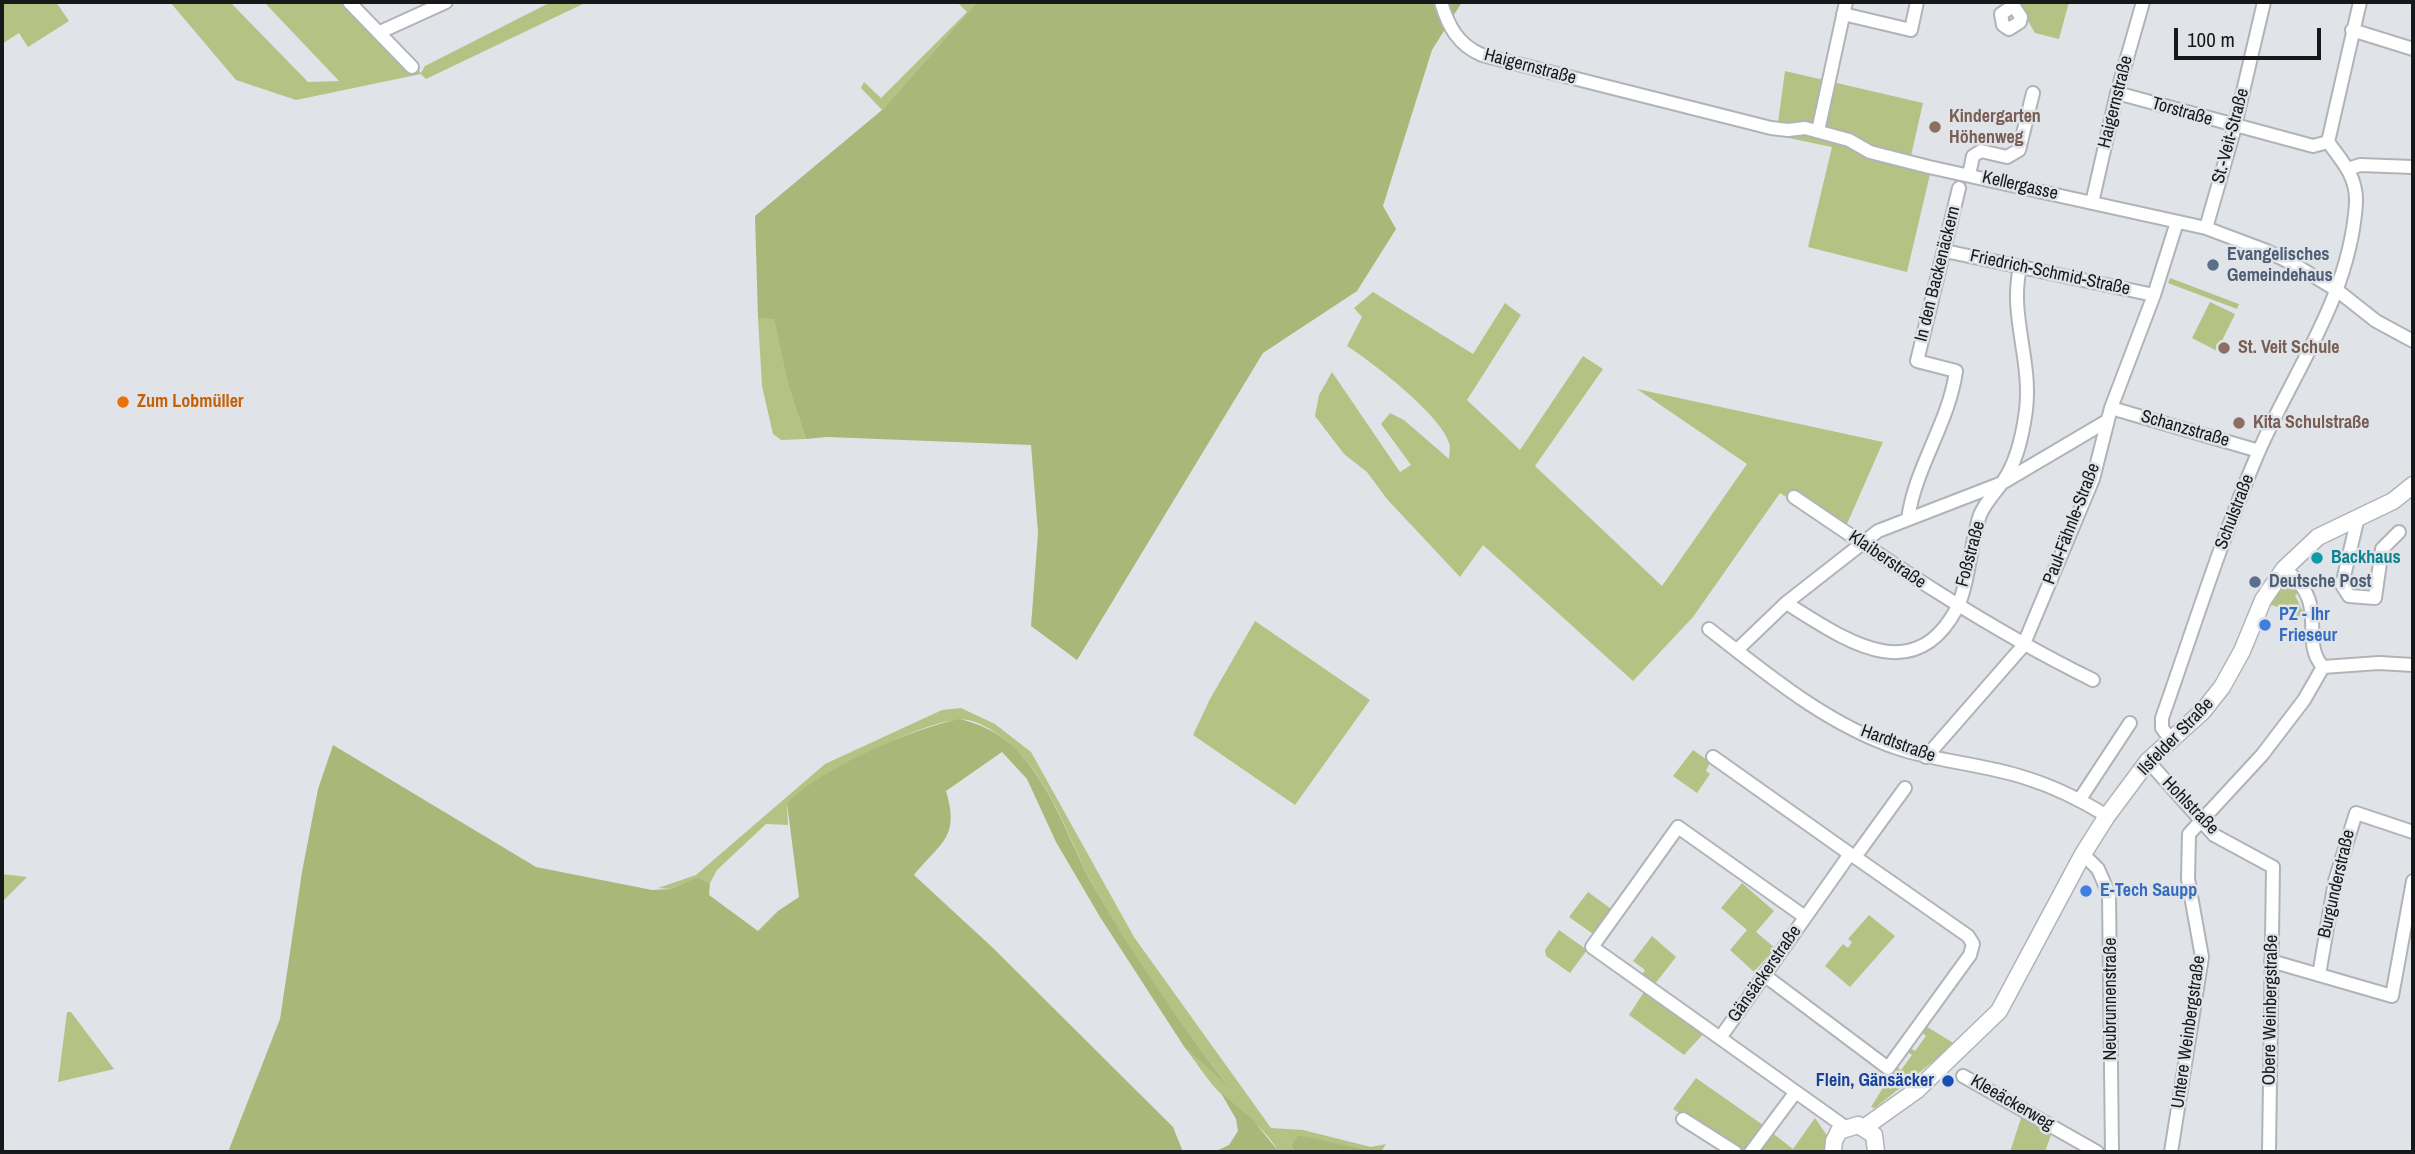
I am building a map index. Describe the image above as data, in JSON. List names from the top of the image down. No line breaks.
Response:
{"streets":{"main road":["Ilsfelder Straße"],"street":["Haigernstraße","Torstraße","St.-Veit-Straße","Kellergasse","Friedrich-Schmid-Straße","In den Backenäckern","Schanzstraße","Schulstraße","Paul-Fähnle-Straße","Foßstraße","Klaiberstraße","Hardtstraße","Hohlstraße","Burgunderstraße","Gänsäckerstraße","Neubrunnenstraße","Obere Weinbergstraße","Untere Weinbergstraße","Kleeäckerweg"]},"crossings":[["Haigernstraße","Torstraße"],["Haigernstraße","Kellergasse"],["Torstraße","St.-Veit-Straße"],["St.-Veit-Straße","Kellergasse"],["Kellergasse","Schulstraße"],["Kellergasse","Paul-Fähnle-Straße"],["Friedrich-Schmid-Straße","In den Backenäckern"],["Friedrich-Schmid-Straße","Paul-Fähnle-Straße"],["Friedrich-Schmid-Straße","Foßstraße"],["Schanzstraße","Schulstraße"],["Schanzstraße","Paul-Fähnle-Straße"],["Schulstraße","Ilsfelder Straße"],["Paul-Fähnle-Straße","Klaiberstraße"],["Paul-Fähnle-Straße","Hardtstraße"],["Foßstraße","Klaiberstraße"],["Ilsfelder Straße","Hardtstraße"],["Ilsfelder Straße","Hohlstraße"],["Ilsfelder Straße","Neubrunnenstraße"],["Hohlstraße","Obere Weinbergstraße"],["Hohlstraße","Untere Weinbergstraße"]],"places":["Kindergarten Höhenweg","Evangelisches Gemeindehaus","St. Veit Schule","Zum Lobmüller","Kita Schulstraße","Backhaus","Deutsche Post","PZ - Ihr Frieseur","E-Tech Saupp","Flein, Gänsäcker"],"scale_bar":"100 m"}
